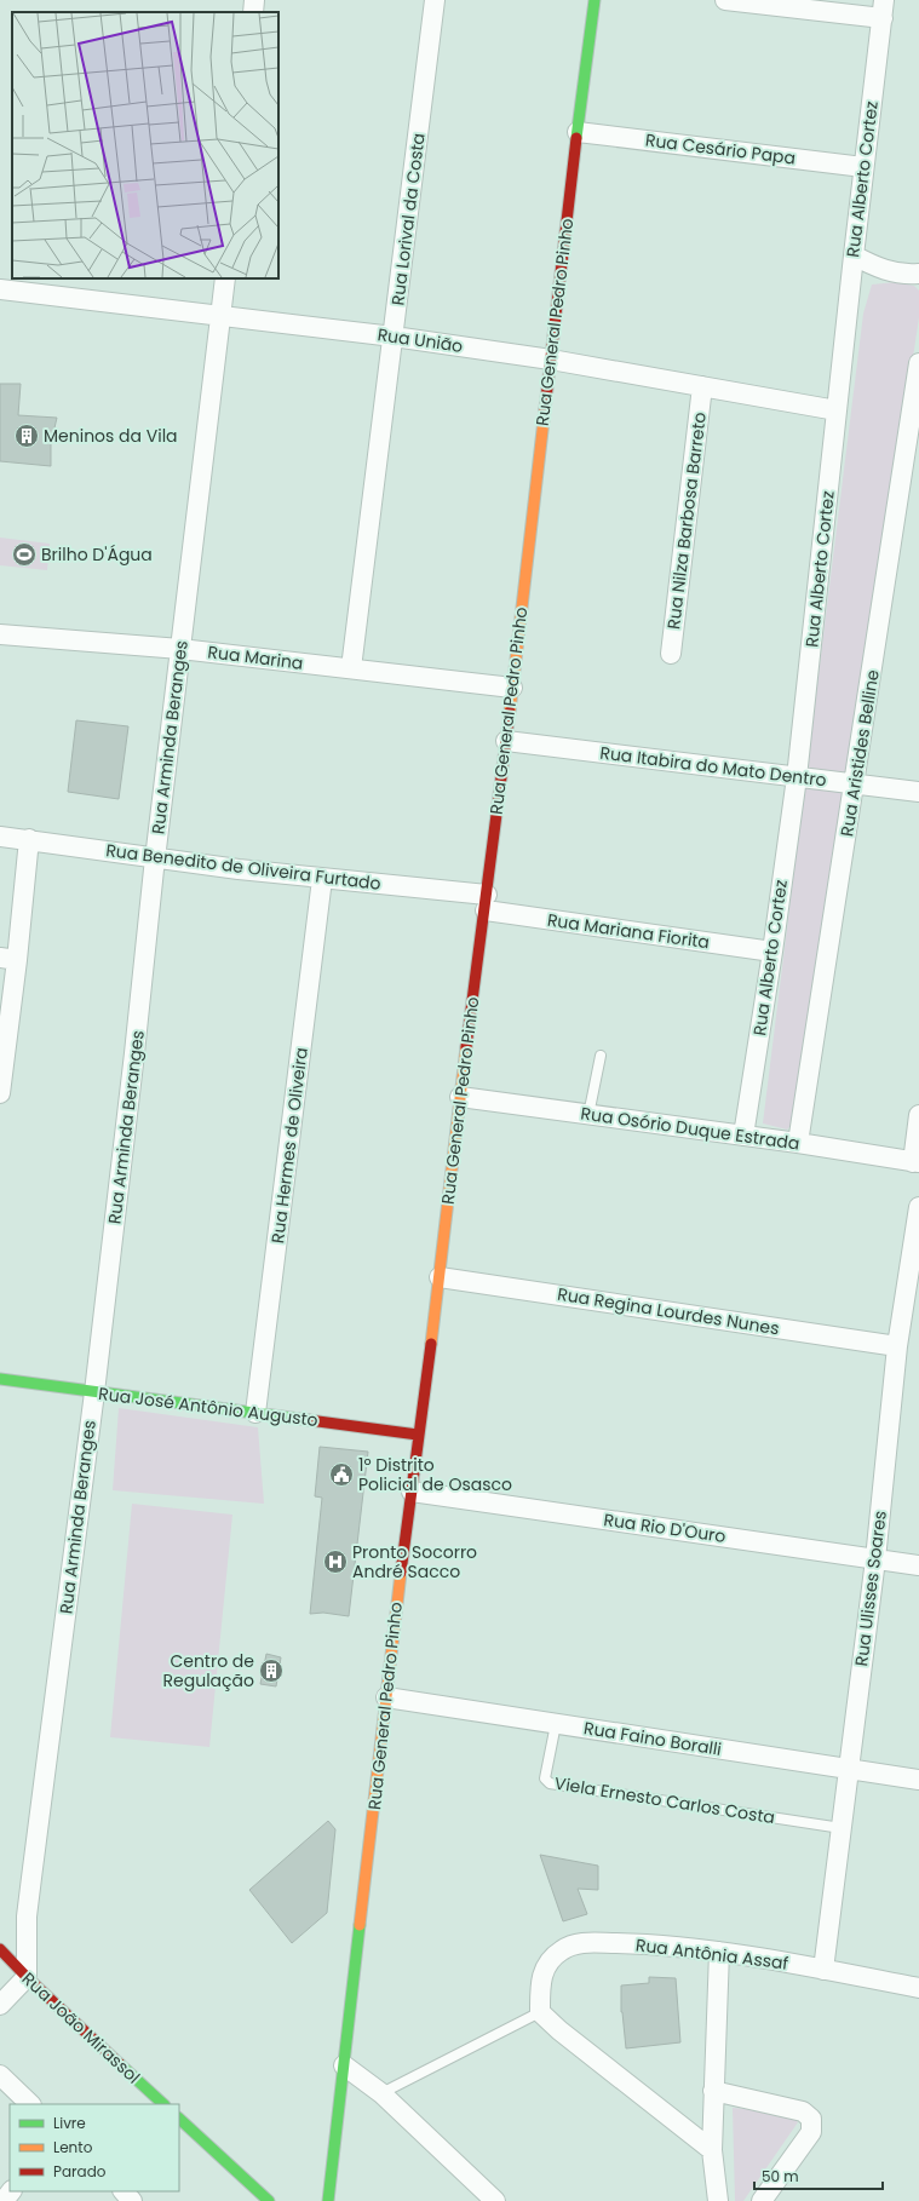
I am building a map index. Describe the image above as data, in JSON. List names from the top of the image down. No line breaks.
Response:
{"streets":{"street":["Rua Cesário Papa","Rua Alberto Cortez","Rua Lorival da Costa","Rua General Pedro Pinho","Rua União","Rua Nilza Barbosa Barreto","Rua Marina","Rua Arminda Beranges","Rua Aristides Belline","Rua Itabira do Mato Dentro","Rua Benedito de Oliveira Furtado","Rua Mariana Fiorita","Rua Osório Duque Estrada","Rua Hermes de Oliveira","Rua Regina Lourdes Nunes","Rua José Antônio Augusto","Rua Rio D'Ouro","Rua Ulisses Soares","Rua Faino Boralli","Rua Antônia Assaf","Rua João Mirassol"],"lane":["Viela Ernesto Carlos Costa"]},"crossings":[["Rua Cesário Papa","Rua Alberto Cortez"],["Rua Cesário Papa","Rua General Pedro Pinho"],["Rua Alberto Cortez","Rua União"],["Rua Alberto Cortez","Rua Itabira do Mato Dentro"],["Rua Alberto Cortez","Rua Mariana Fiorita"],["Rua Alberto Cortez","Rua Osório Duque Estrada"],["Rua Lorival da Costa","Rua União"],["Rua Lorival da Costa","Rua Marina"],["Rua General Pedro Pinho","Rua União"],["Rua General Pedro Pinho","Rua Marina"],["Rua General Pedro Pinho","Rua Itabira do Mato Dentro"],["Rua General Pedro Pinho","Rua Benedito de Oliveira Furtado"],["Rua General Pedro Pinho","Rua Mariana Fiorita"],["Rua General Pedro Pinho","Rua Osório Duque Estrada"],["Rua General Pedro Pinho","Rua Regina Lourdes Nunes"],["Rua General Pedro Pinho","Rua José Antônio Augusto"],["Rua General Pedro Pinho","Rua Rio D'Ouro"],["Rua General Pedro Pinho","Rua Faino Boralli"],["Rua União","Rua Nilza Barbosa Barreto"],["Rua União","Rua Arminda Beranges"],["Rua Marina","Rua Arminda Beranges"],["Rua Arminda Beranges","Rua Benedito de Oliveira Furtado"],["Rua Arminda Beranges","Rua José Antônio Augusto"],["Rua Arminda Beranges","Rua João Mirassol"],["Rua Aristides Belline","Rua Itabira do Mato Dentro"],["Rua Aristides Belline","Rua Osório Duque Estrada"],["Rua Benedito de Oliveira Furtado","Rua Mariana Fiorita"],["Rua Benedito de Oliveira Furtado","Rua Hermes de Oliveira"],["Rua Hermes de Oliveira","Rua José Antônio Augusto"],["Rua Regina Lourdes Nunes","Rua Ulisses Soares"],["Rua Rio D'Ouro","Rua Ulisses Soares"],["Rua Ulisses Soares","Rua Faino Boralli"],["Rua Ulisses Soares","Viela Ernesto Carlos Costa"],["Rua Ulisses Soares","Rua Antônia Assaf"],["Rua Faino Boralli","Viela Ernesto Carlos Costa"]],"places":{"building":["Meninos da Vila","Centro de Regulação"],"sports":["Brilho D'Água"],"public building":["1º Distrito Policial de Osasco"],"hospital":["Pronto Socorro André Sacco"]},"legend":["Livre","Lento","Parado"],"scale_bar":"50 m"}
